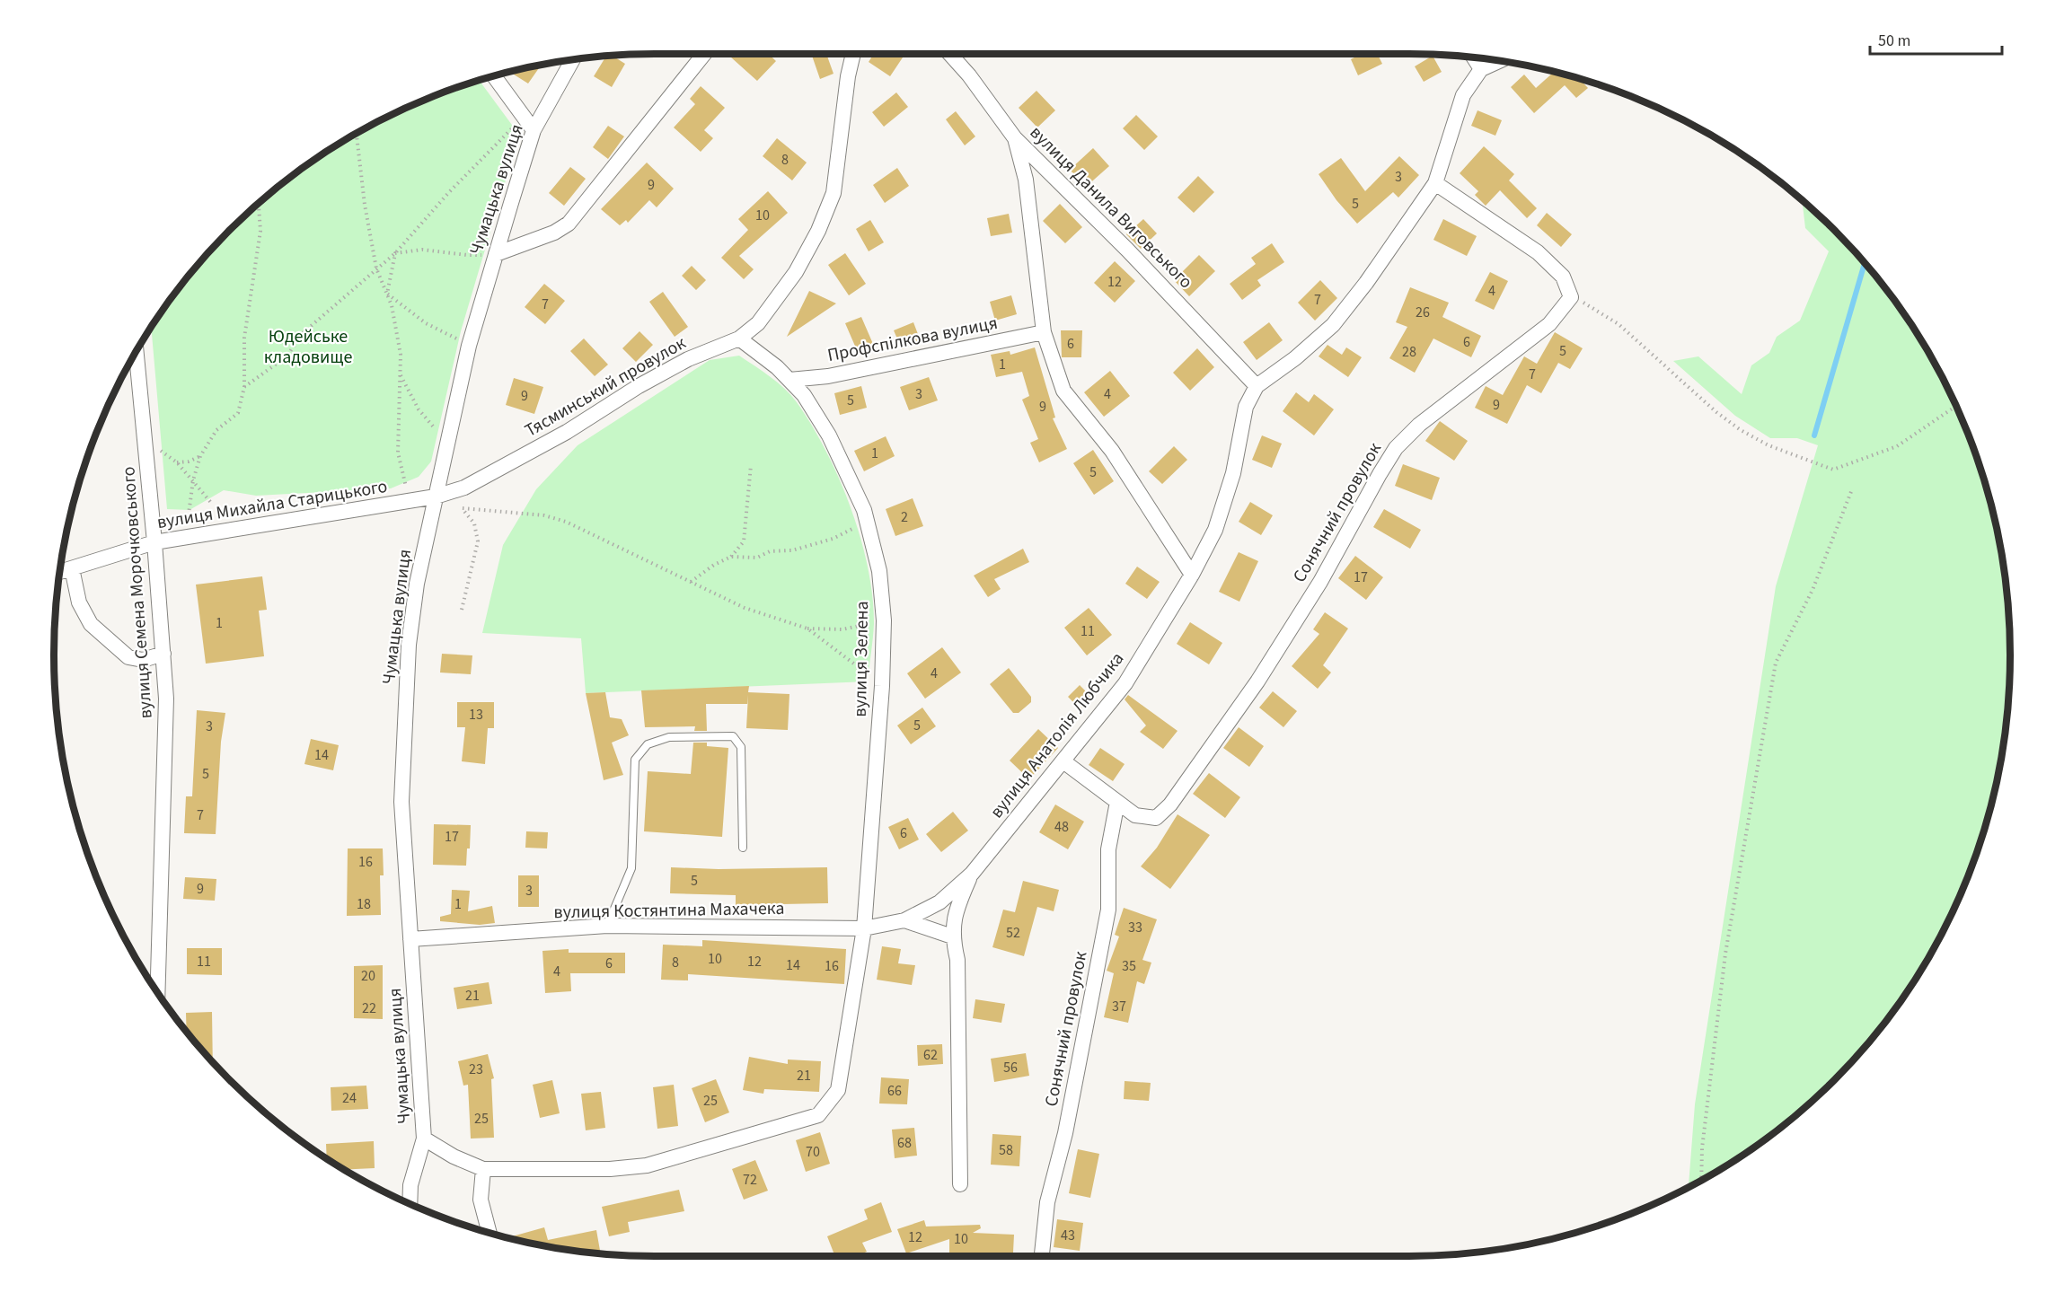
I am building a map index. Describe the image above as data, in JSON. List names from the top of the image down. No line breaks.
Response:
{"streets":{"street":["Чумацька вулиця","вулиця Данила Виговського","Профспілкова вулиця","Тясминський провулок","вулиця Михайла Старицького","Сонячний провулок","вулиця Семена Морочковського","вулиця Зелена","вулиця Анатолія Любчика","вулиця Костянтина Махачека"]},"crossings":[["Чумацька вулиця","Тясминський провулок"],["Чумацька вулиця","вулиця Михайла Старицького"],["Чумацька вулиця","вулиця Костянтина Махачека"],["вулиця Данила Виговського","вулиця Анатолія Любчика"],["Профспілкова вулиця","вулиця Зелена"],["Тясминський провулок","вулиця Михайла Старицького"],["Тясминський провулок","вулиця Зелена"],["вулиця Михайла Старицького","вулиця Семена Морочковського"],["Сонячний провулок","вулиця Анатолія Любчика"],["вулиця Зелена","вулиця Анатолія Любчика"],["вулиця Зелена","вулиця Костянтина Махачека"],["вулиця Анатолія Любчика","вулиця Костянтина Махачека"]],"parks":["Юдейське кладовище"],"house_numbers":["8","3","9","5","10","12","4","7","7","26","6","6","5","28","1","7","3","4","9","5","9","9","1","5","2","17","1","11","4","13","5","3","14","5","7","48","6","17","16","5","9","3","18","1","33","52","10","11","12","8","6","14","16","35","4","20","21","37","22","62","56","23","21","66","24","25","25","68","58","70","72","43","12","10"],"scale_bar":"50 m"}
